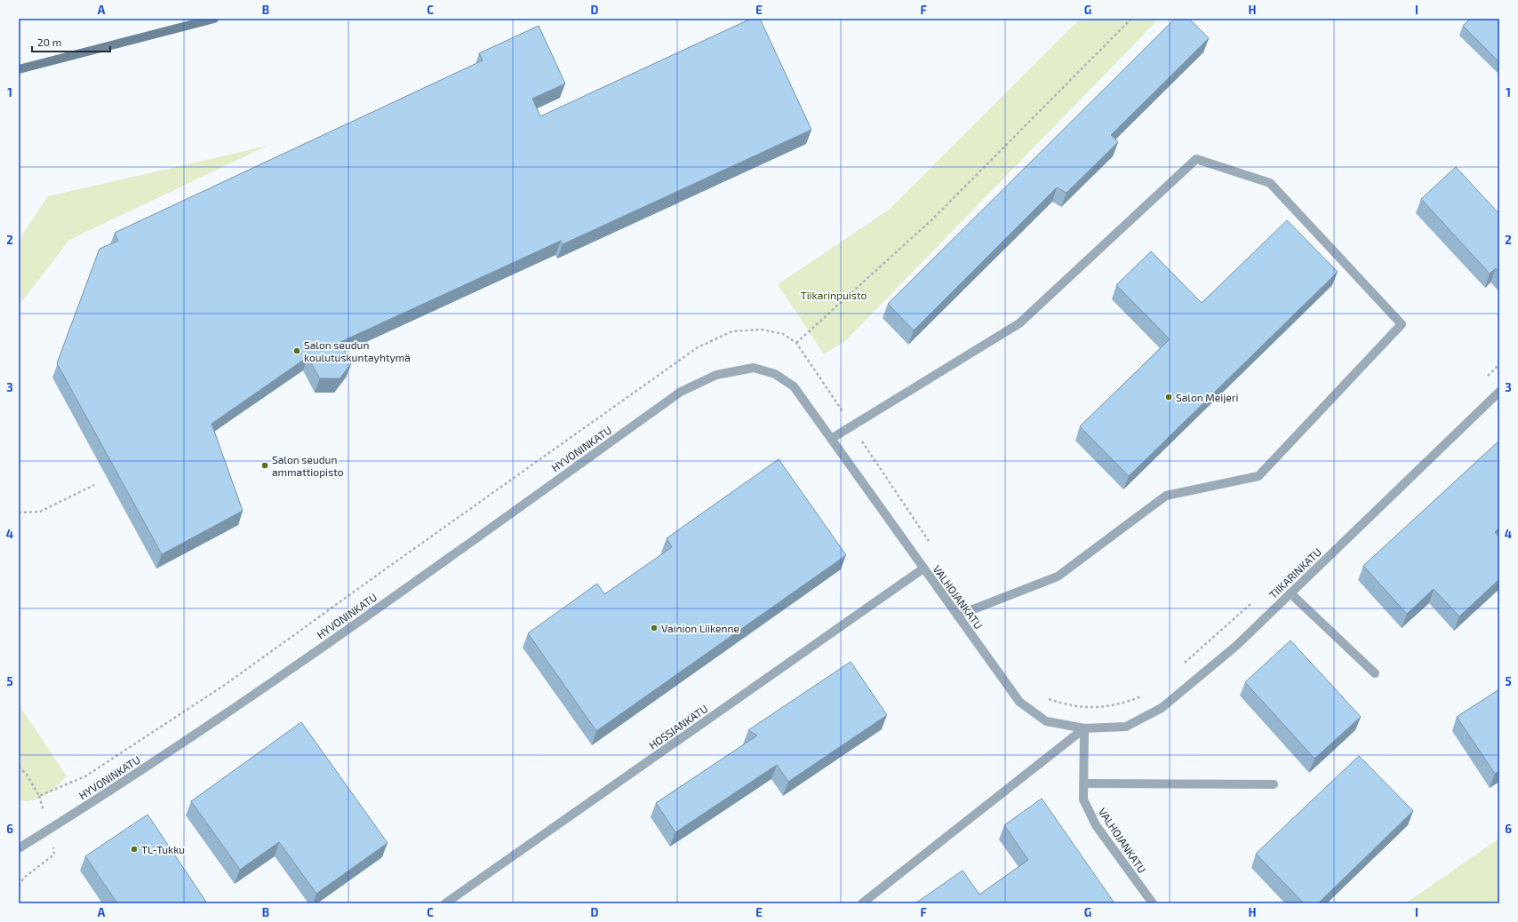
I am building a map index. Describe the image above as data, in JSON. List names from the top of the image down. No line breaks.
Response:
{"streets":{"street":["HYVONINKATU","TIIKARINKATU","VALHOJANKATU","HOSSIANKATU"]},"crossings":[["HYVONINKATU","VALHOJANKATU"],["TIIKARINKATU","VALHOJANKATU"],["VALHOJANKATU","HOSSIANKATU"]],"parks":["Tiikarinpuisto"],"places":["Salon seudun koulutuskuntayhtymä","Salon Meijeri","Salon seudun ammattiopisto","Vainion Liikenne","TL-Tukku"],"scale_bar":"20 m","grid":{"columns":["A","B","C","D","E","F","G","H","I"],"rows":["1","2","3","4","5","6"]}}
